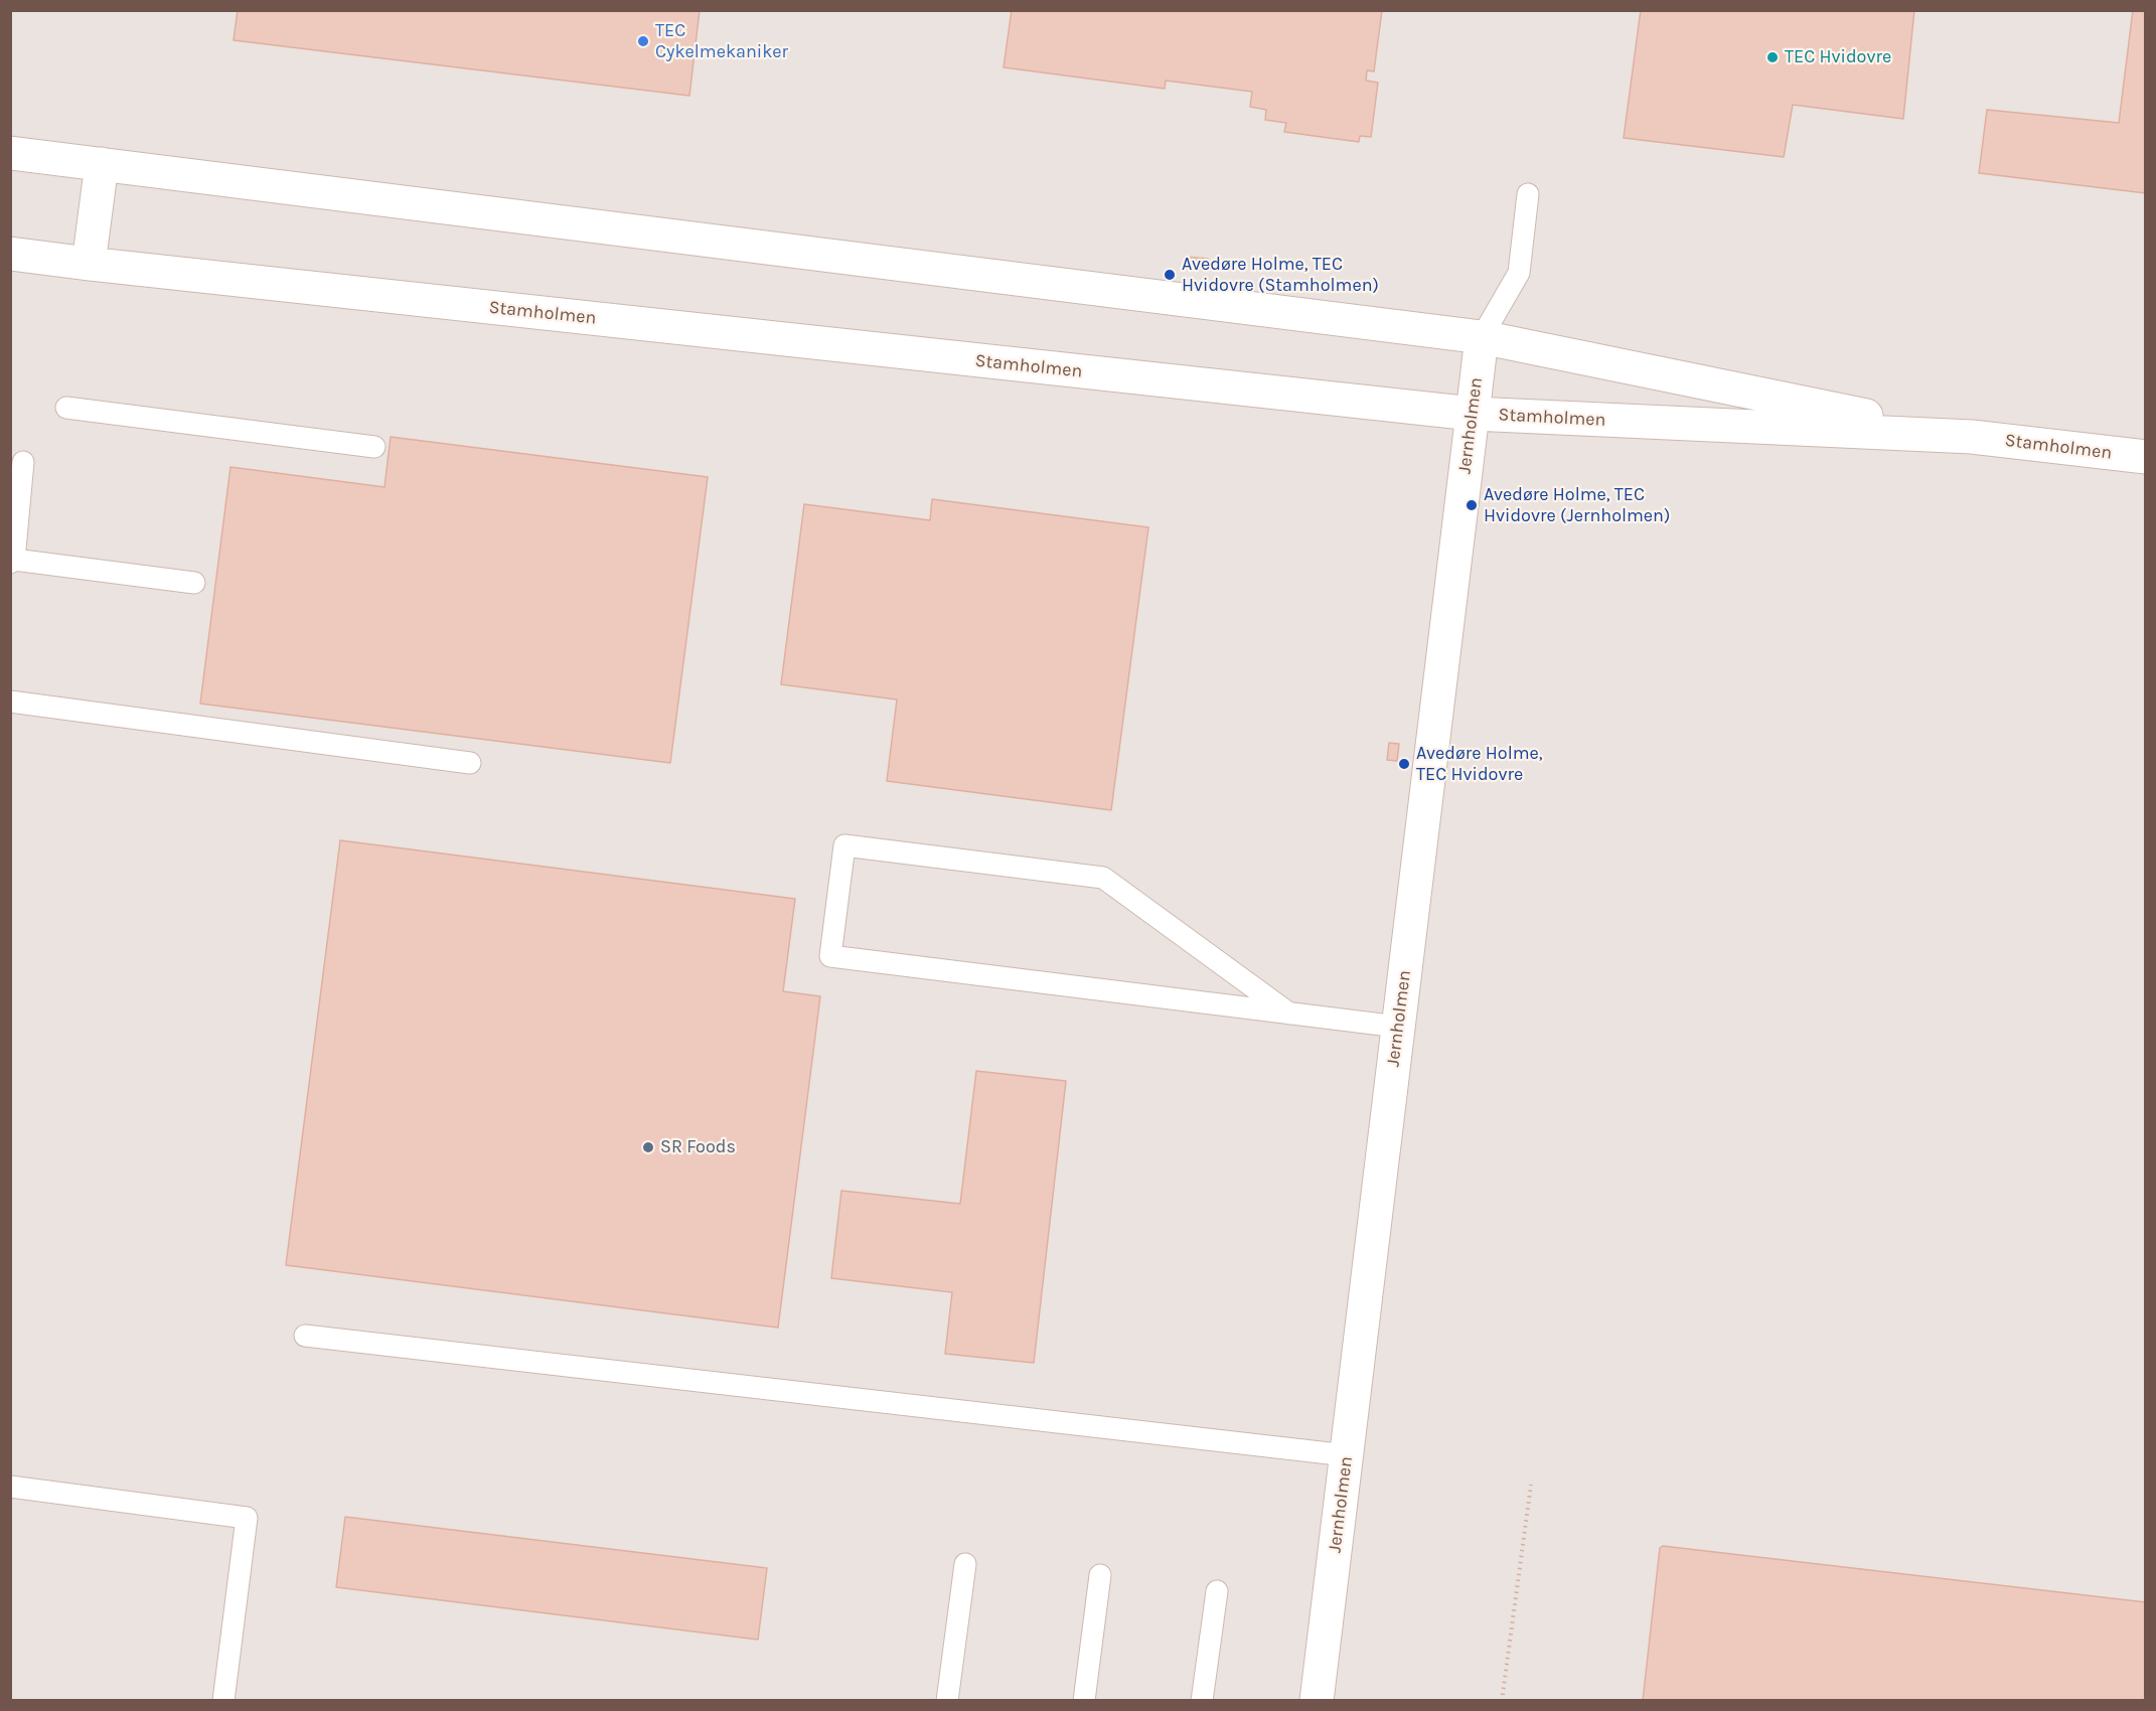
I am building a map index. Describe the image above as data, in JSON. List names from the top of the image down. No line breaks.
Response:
{"streets":{"street":["Stamholmen","Jernholmen"]},"crossings":[["Stamholmen","Jernholmen"]],"places":["TEC Cykelmekaniker","TEC Hvidovre","Avedøre Holme, TEC Hvidovre (Stamholmen)","Avedøre Holme, TEC Hvidovre (Jernholmen)","Avedøre Holme, TEC Hvidovre","SR Foods"]}
